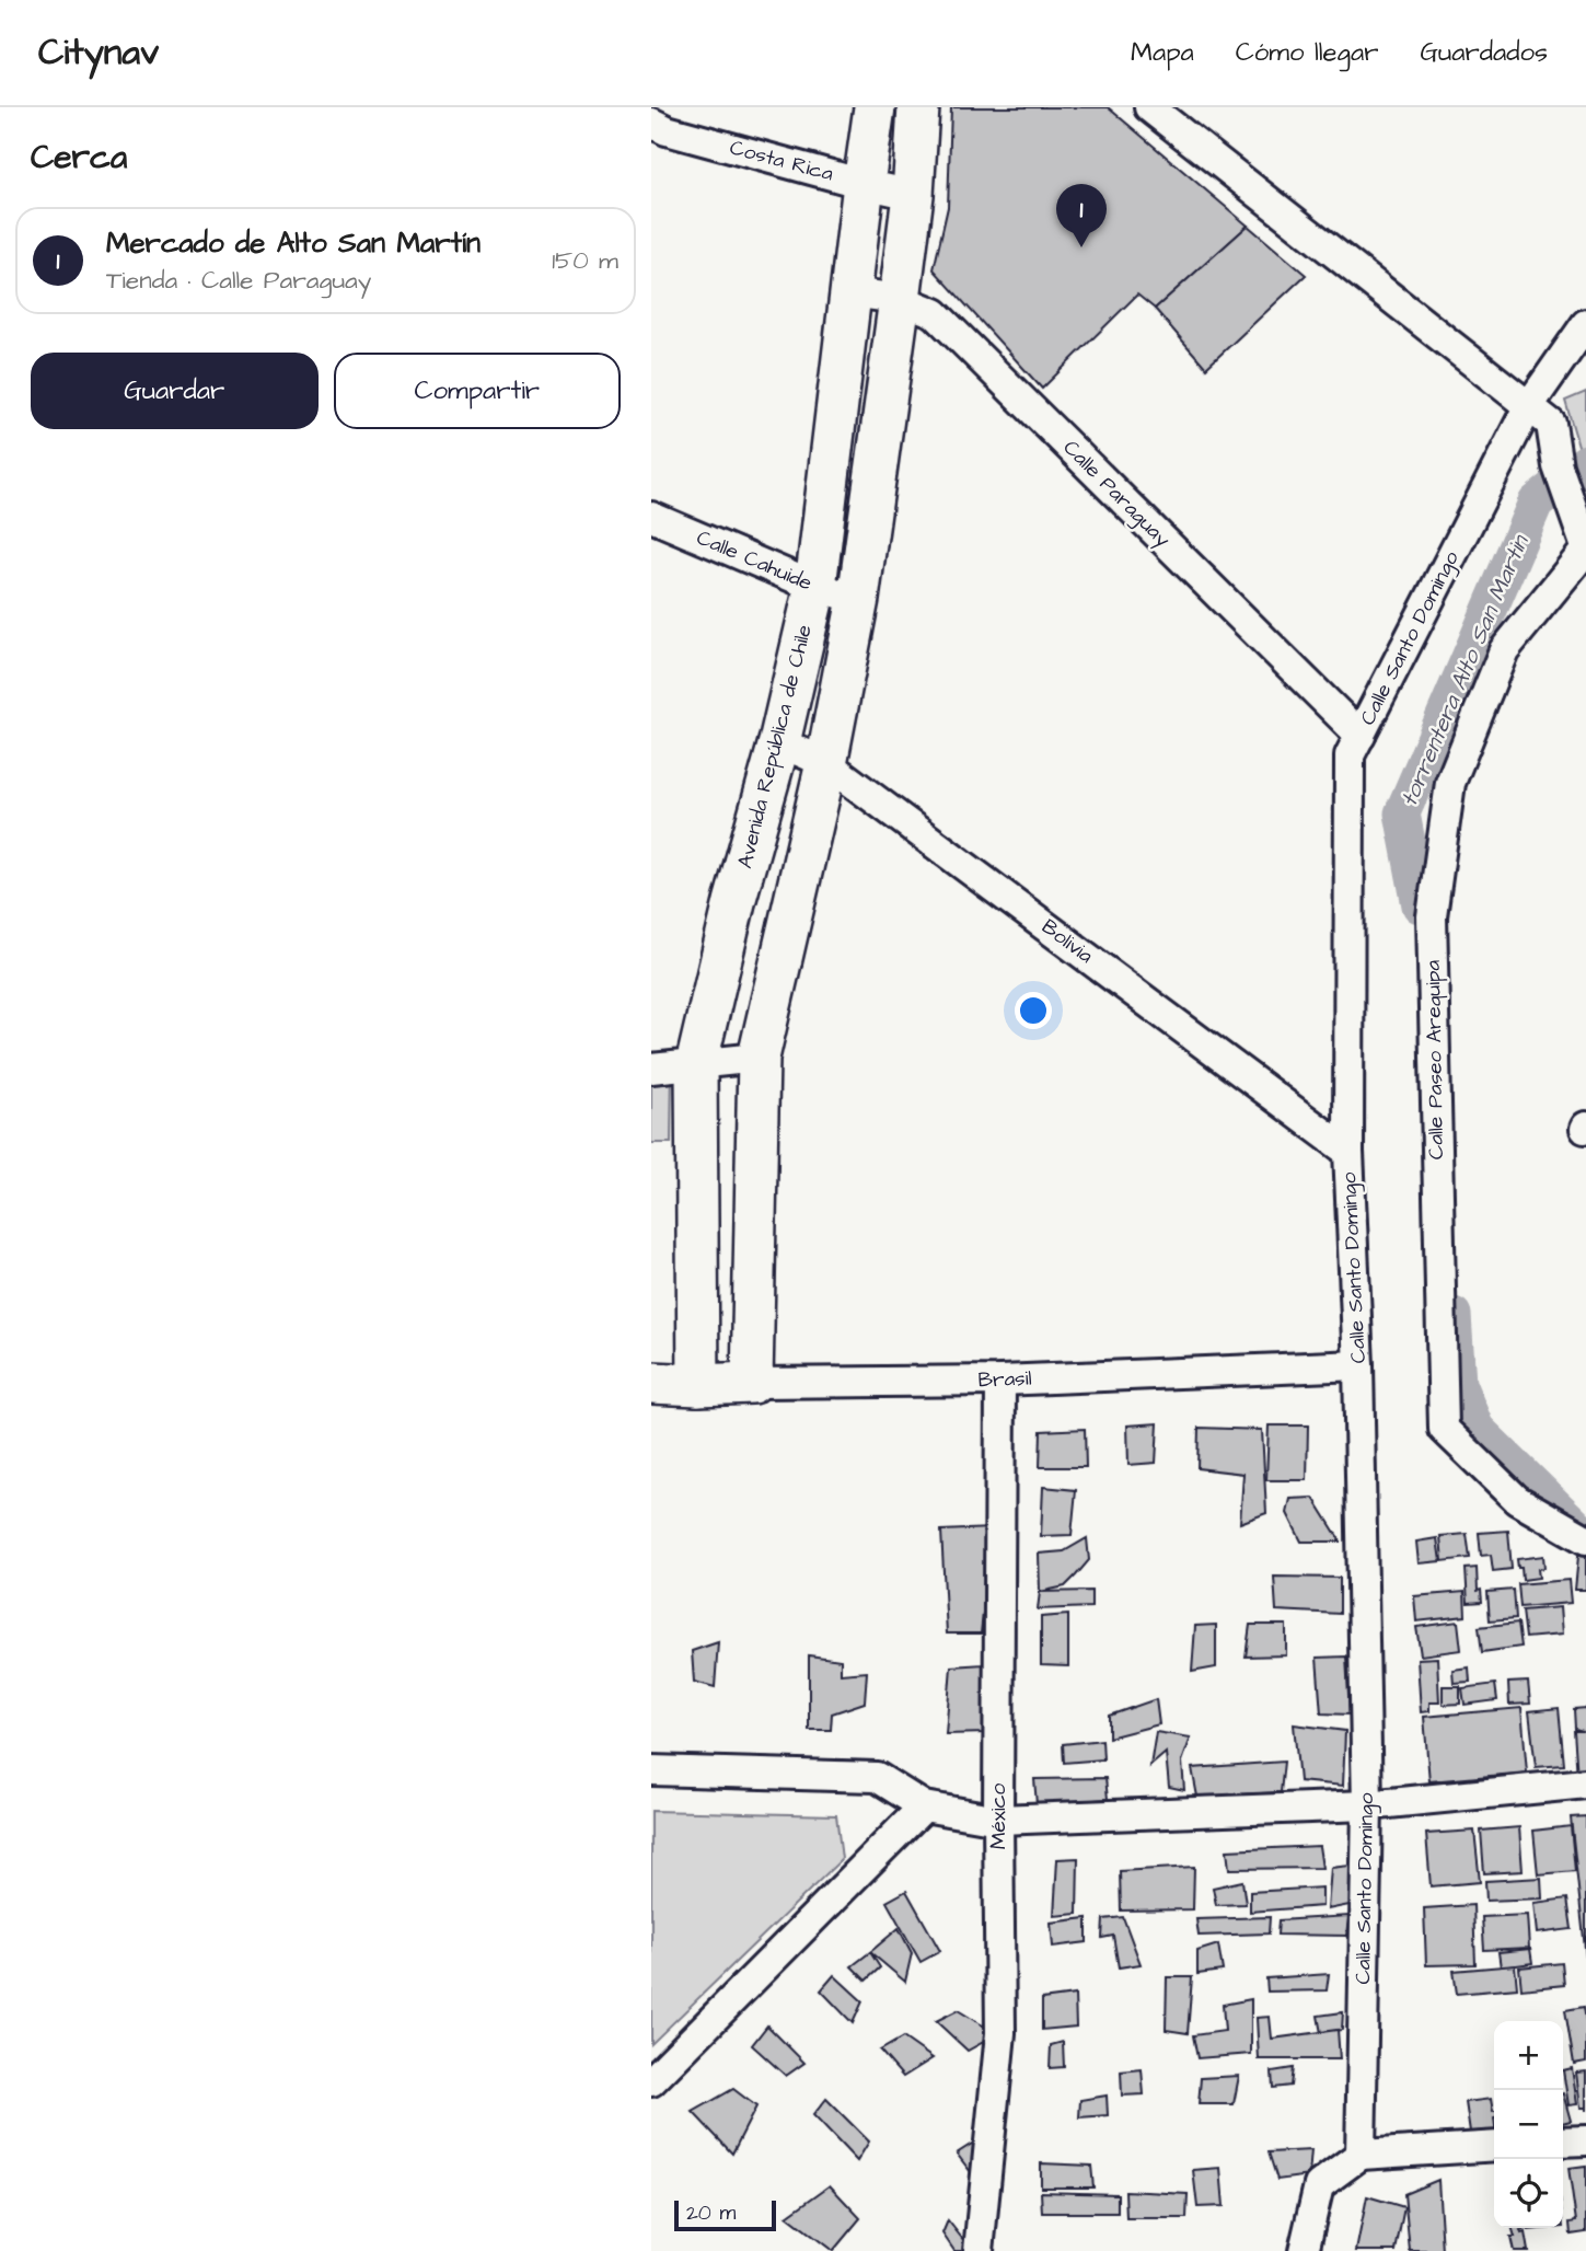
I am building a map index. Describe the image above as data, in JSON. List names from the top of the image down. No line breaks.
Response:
{"streets":{"street":["Costa Rica","Calle Paraguay","Calle Cahuide","Calle Santo Domingo","Avenida República de Chile","Bolivia","Calle Paseo Arequipa","Brasil","México"]},"crossings":[["Costa Rica","Avenida República de Chile"],["Calle Paraguay","Calle Santo Domingo"],["Calle Paraguay","Avenida República de Chile"],["Calle Cahuide","Avenida República de Chile"],["Calle Santo Domingo","Bolivia"],["Calle Santo Domingo","Brasil"],["Avenida República de Chile","Bolivia"],["Avenida República de Chile","Brasil"],["Brasil","México"]],"water":["torrentera Alto San Martin"],"scale_bar":"20 m","page":{"header":"Citynav","nav":["Mapa","Cómo llegar","Guardados"],"heading":"Cerca","pins":"1","list":[{"mark":"1","name":"Mercado de Alto San Martín","note":"Tienda · Calle Paraguay","value":"150 m"}],"buttons":["Guardar","Compartir"],"map_buttons":["+","−"],"scale":"20 m"}}
